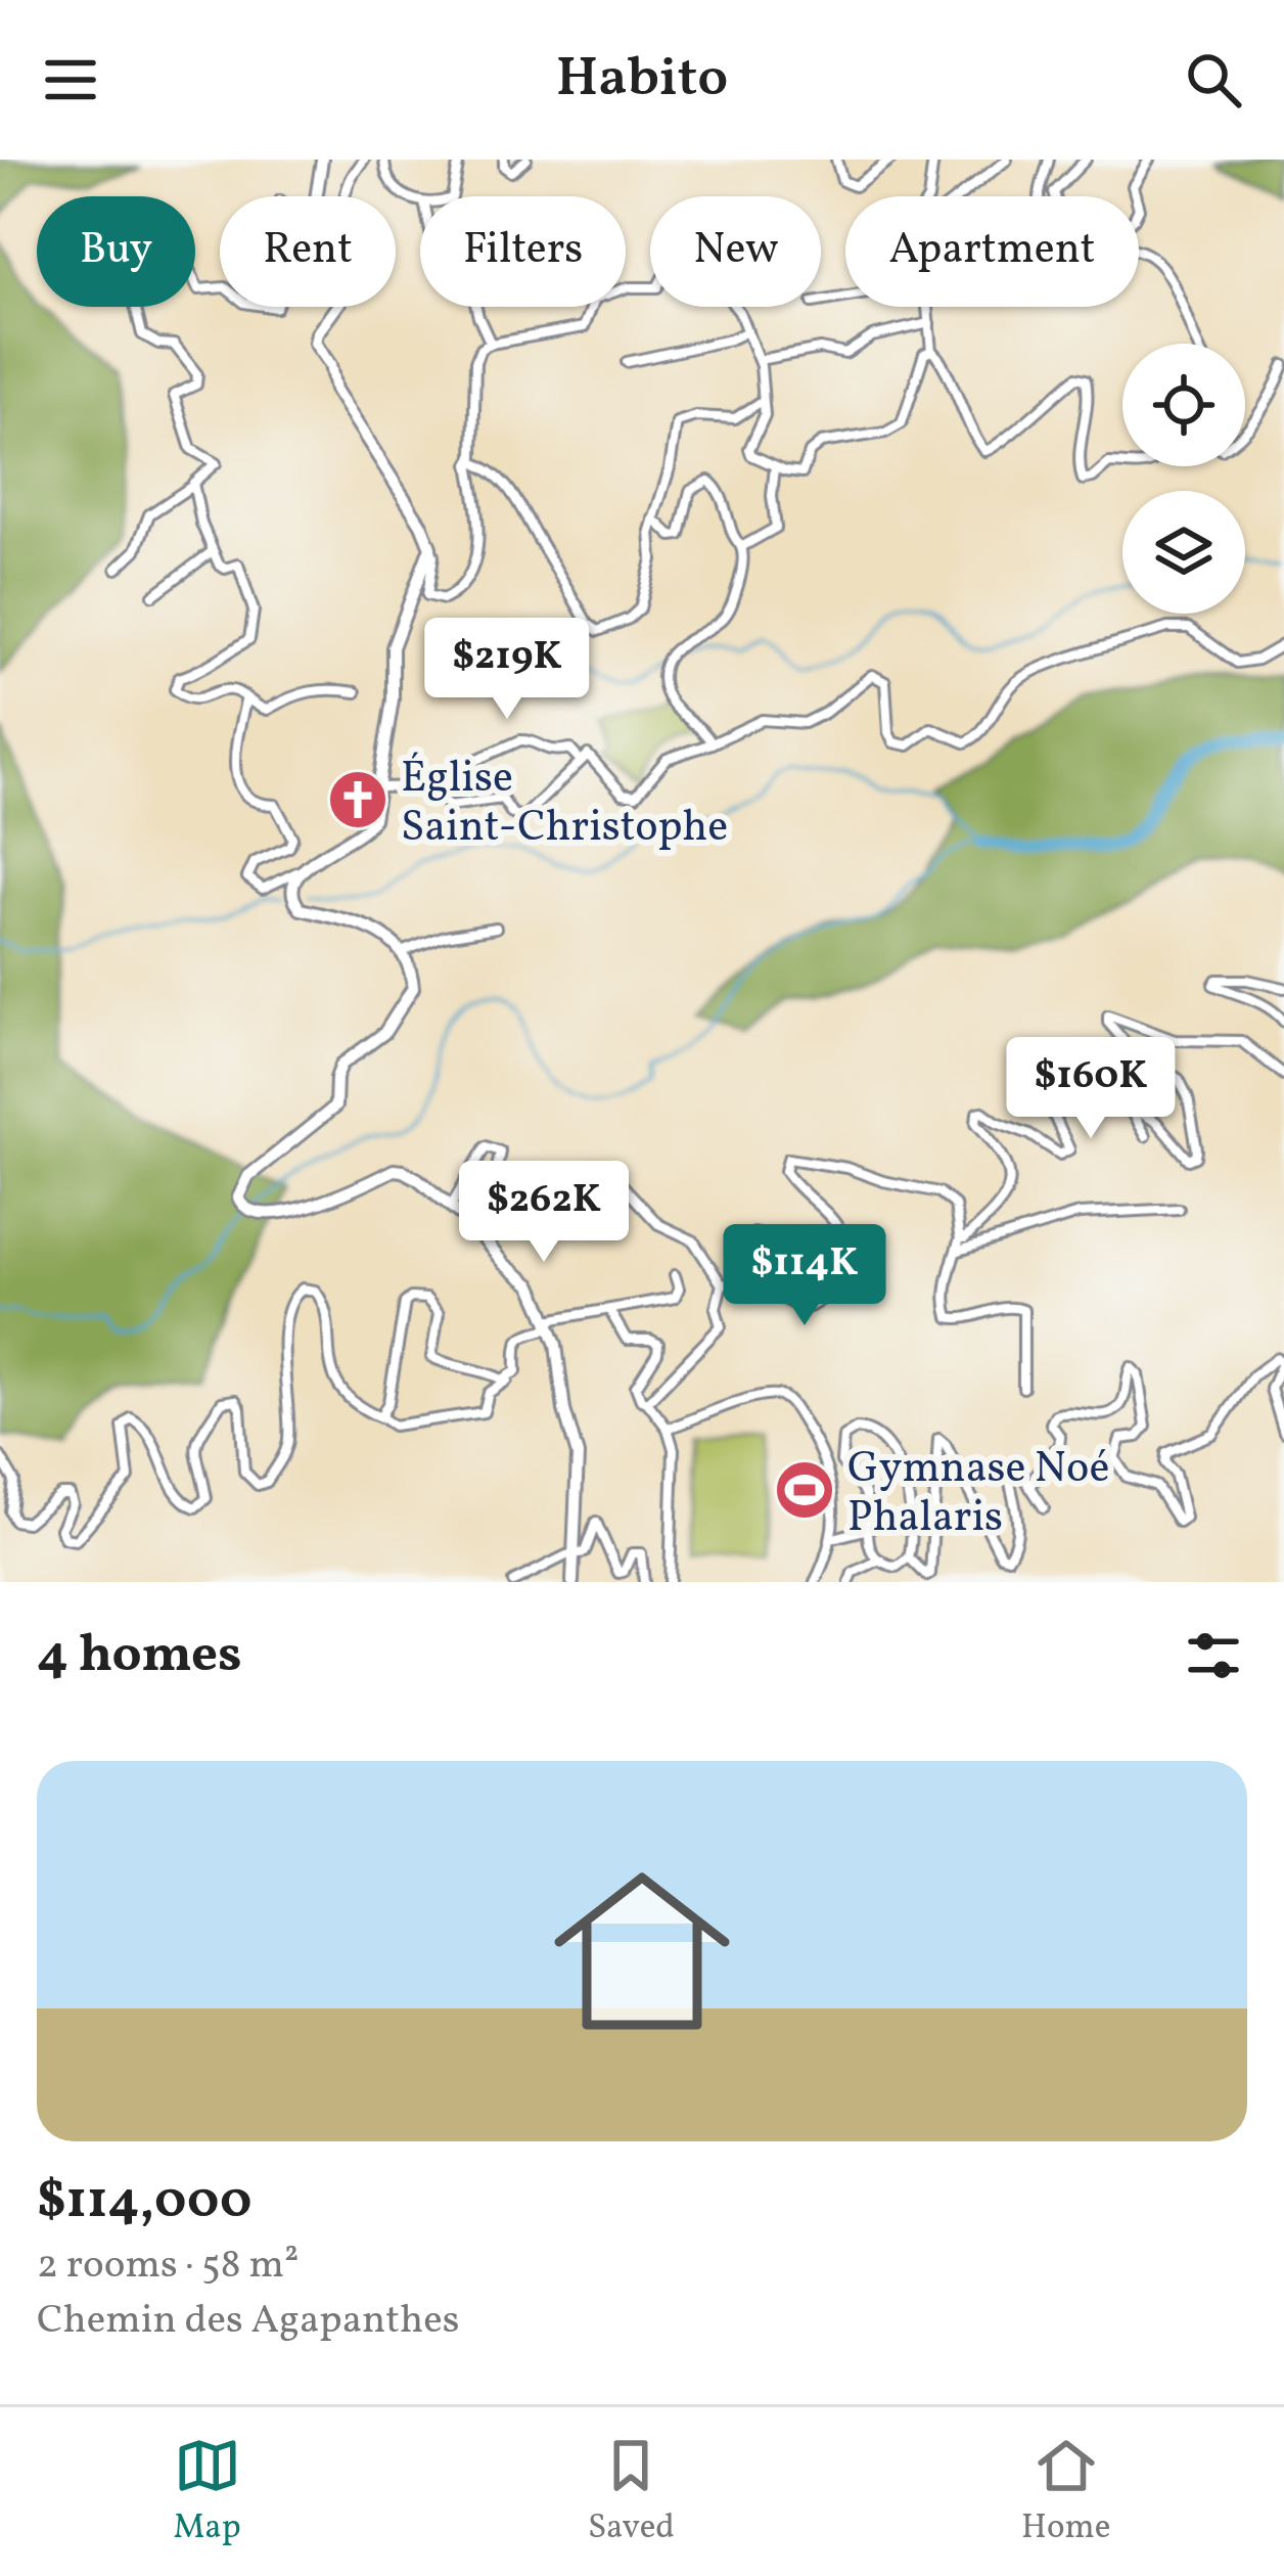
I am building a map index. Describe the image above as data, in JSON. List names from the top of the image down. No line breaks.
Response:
{"places":{"church":["Église Saint-Christophe"],"sports":["Gymnase Noé Phalaris"]},"page":{"header":"Habito","chip":["Buy","Rent","Filters","New","Apartment"],"price":["$219K","$160K","$262K","$114K"],"heading":"4 homes","list":[{"name":"$114,000","note":"2 rooms · 58 m² · Chemin des Agapanthes"}],"tabs":["Map","Saved","Home"]}}
